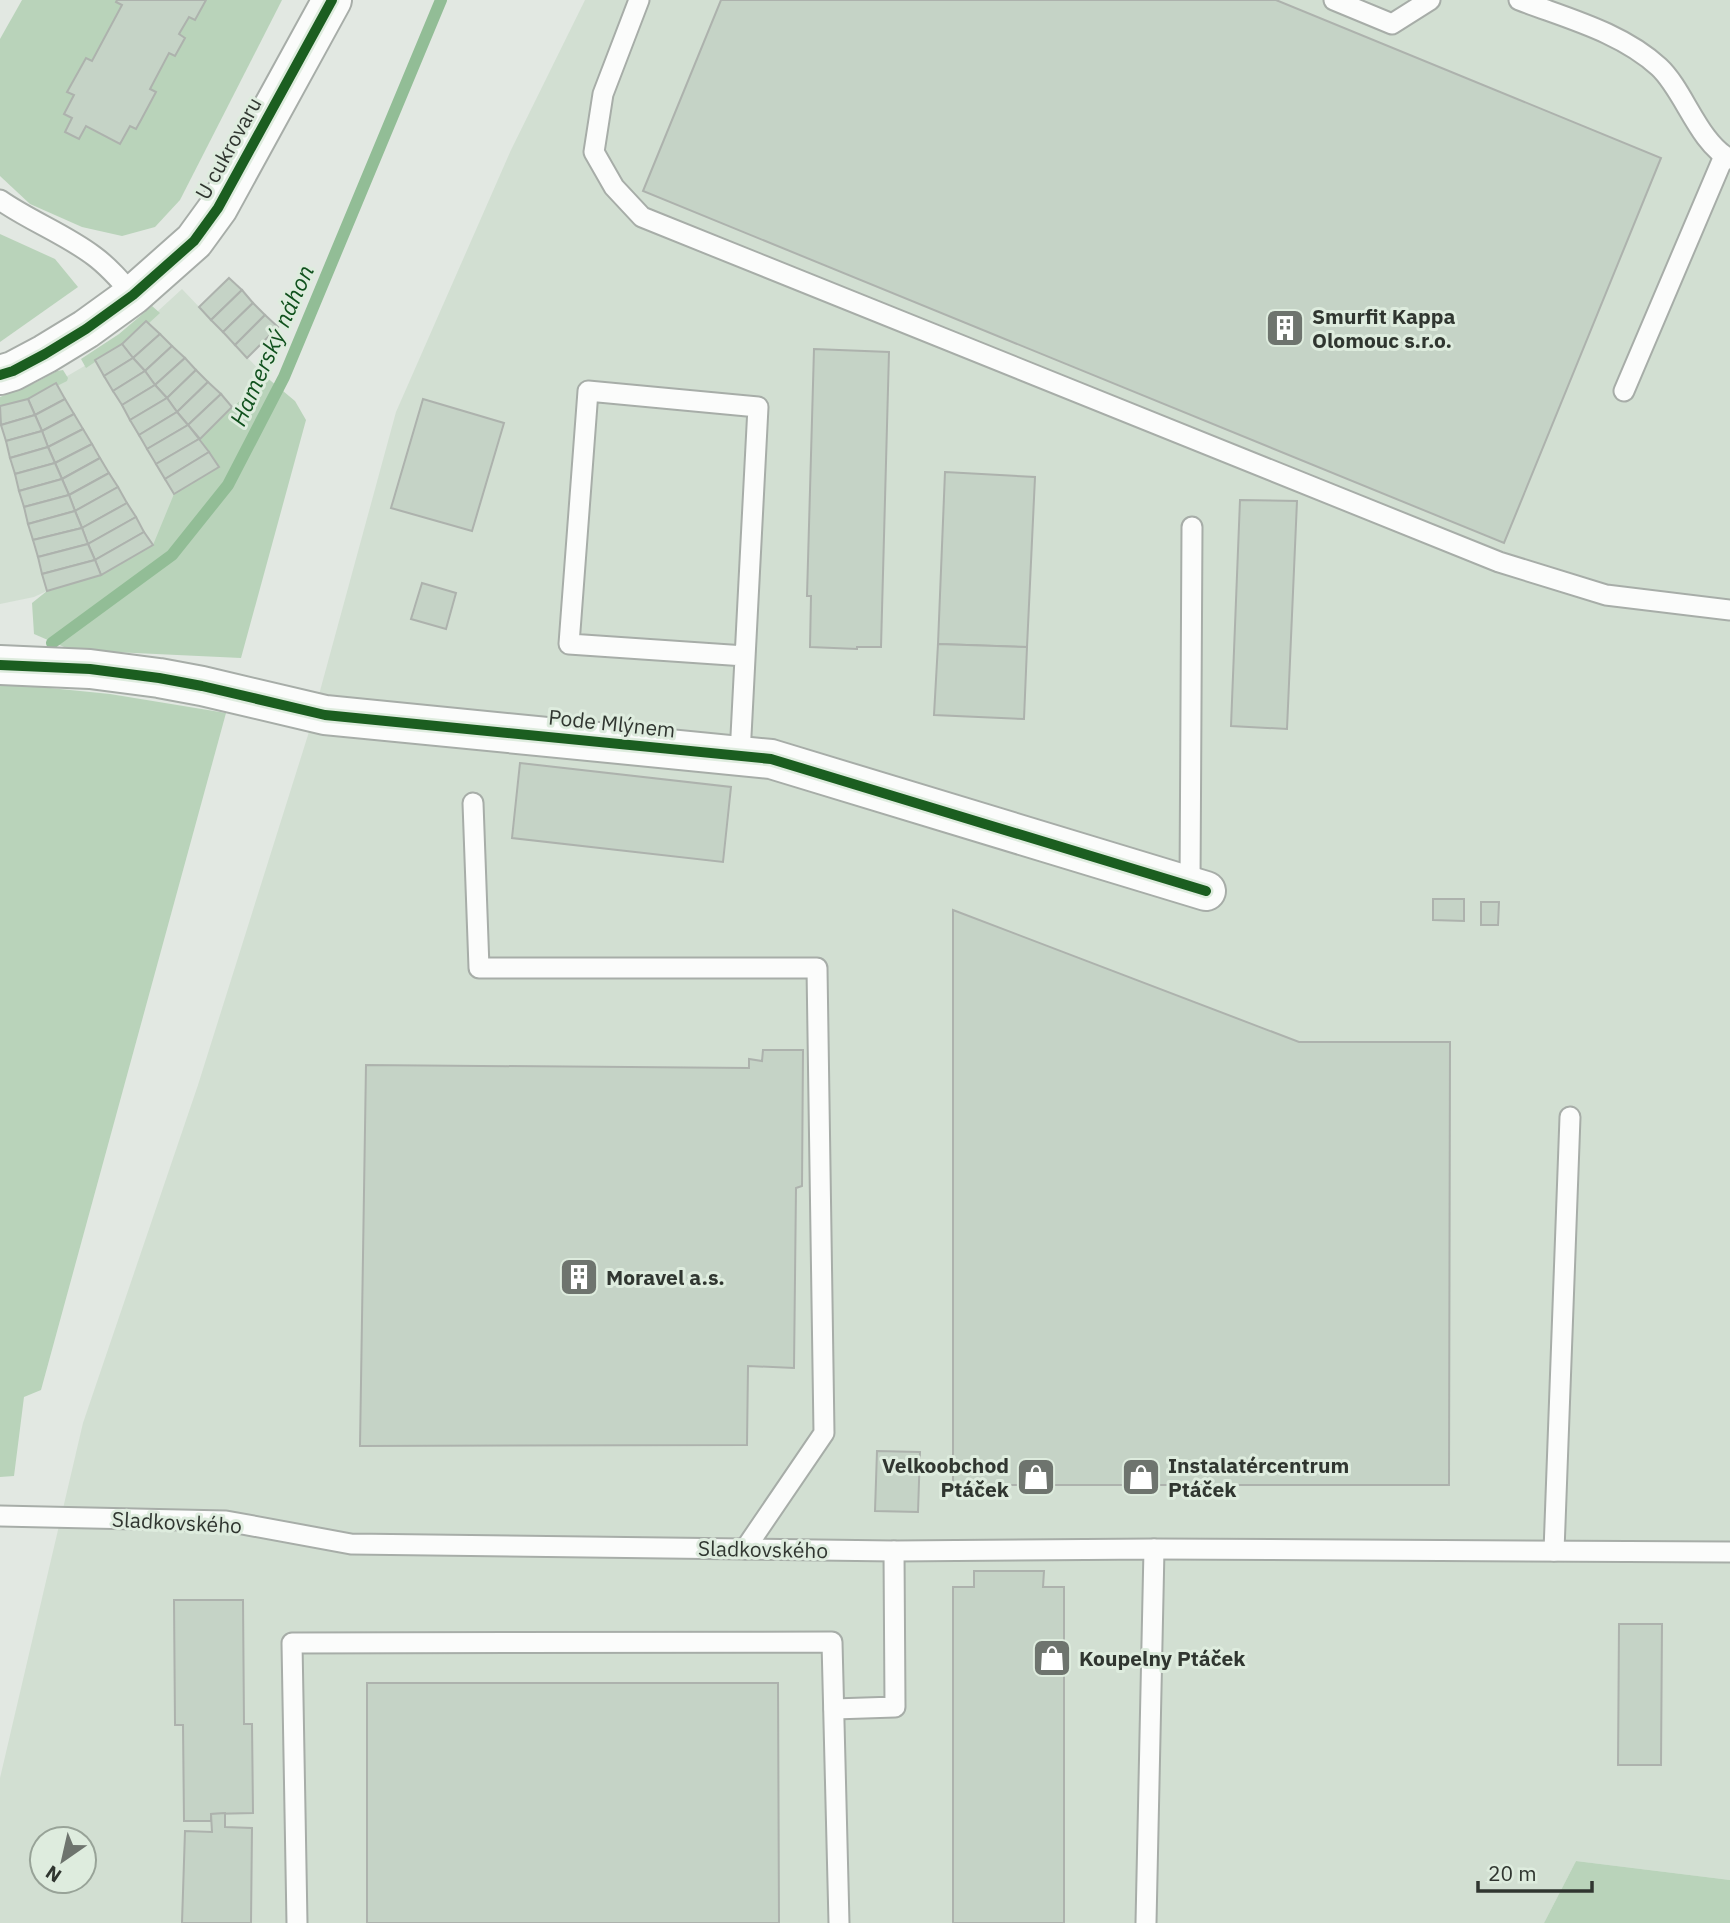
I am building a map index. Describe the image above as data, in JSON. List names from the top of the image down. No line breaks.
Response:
{"streets":{"street":["U cukrovaru","Pode Mlýnem"],"lane":["Sladkovského"]},"water":["Hamerský náhon"],"places":{"building":["Smurfit Kappa Olomouc s.r.o.","Moravel a.s."],"shop":["Velkoobchod Ptáček","Instalatércentrum Ptáček","Koupelny Ptáček"]},"scale_bar":"20 m","north":"bottom left"}
